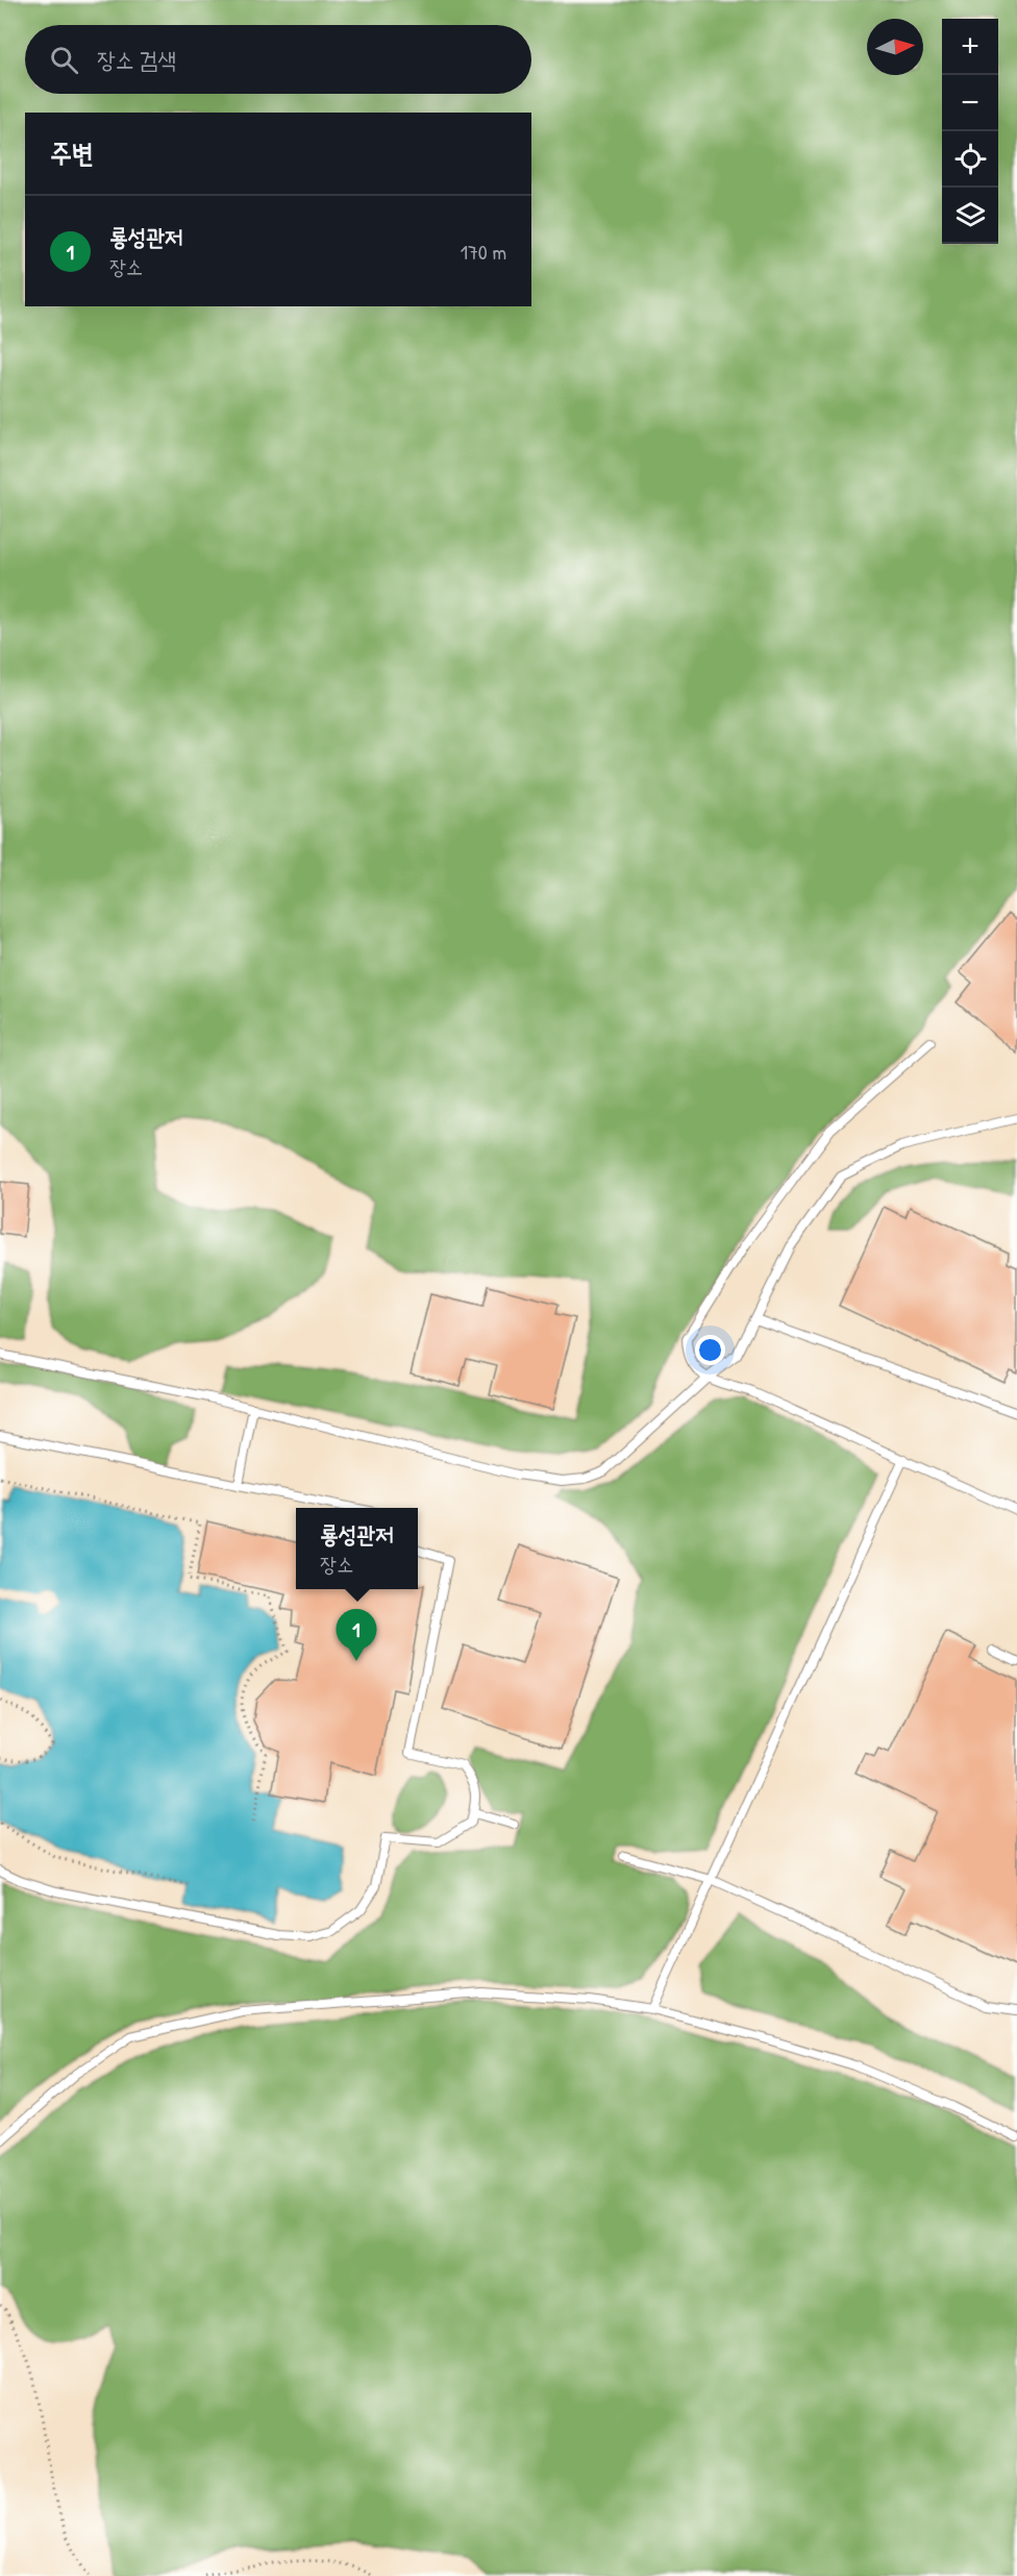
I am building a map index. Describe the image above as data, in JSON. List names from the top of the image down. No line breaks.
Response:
{"north":"right","page":{"map_buttons":["+","−"],"search":"장소 검색","heading":"주변","list":[{"mark":"1","name":"룡성관저","note":"장소","value":"170 m"}],"popup":["룡성관저","장소"],"pins":"1"}}
